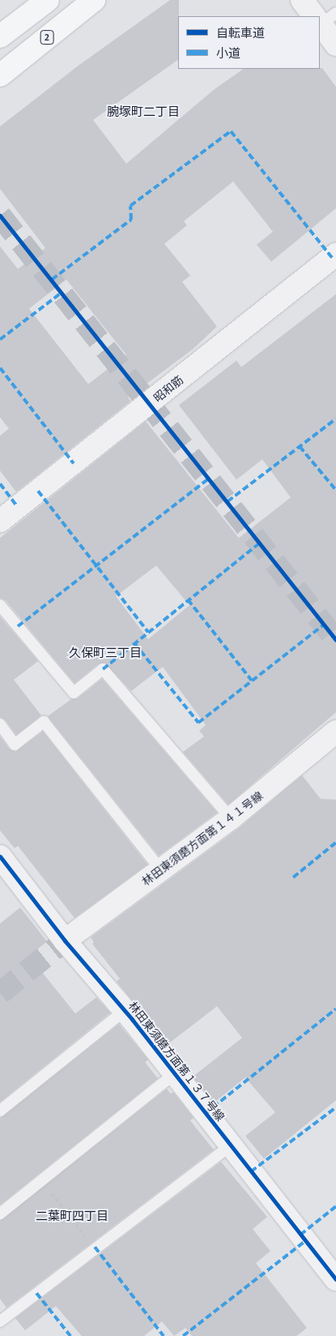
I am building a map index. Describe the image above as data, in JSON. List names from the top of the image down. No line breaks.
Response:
{"streets":{"highway":["2"],"street":["昭和筋","林田東須磨方面第１４１号線","林田東須磨方面第１３７号線"]},"crossings":[["林田東須磨方面第１４１号線","林田東須磨方面第１３７号線"]],"districts":["腕塚町二丁目","久保町三丁目","二葉町四丁目"],"legend":["自転車道","小道"]}
